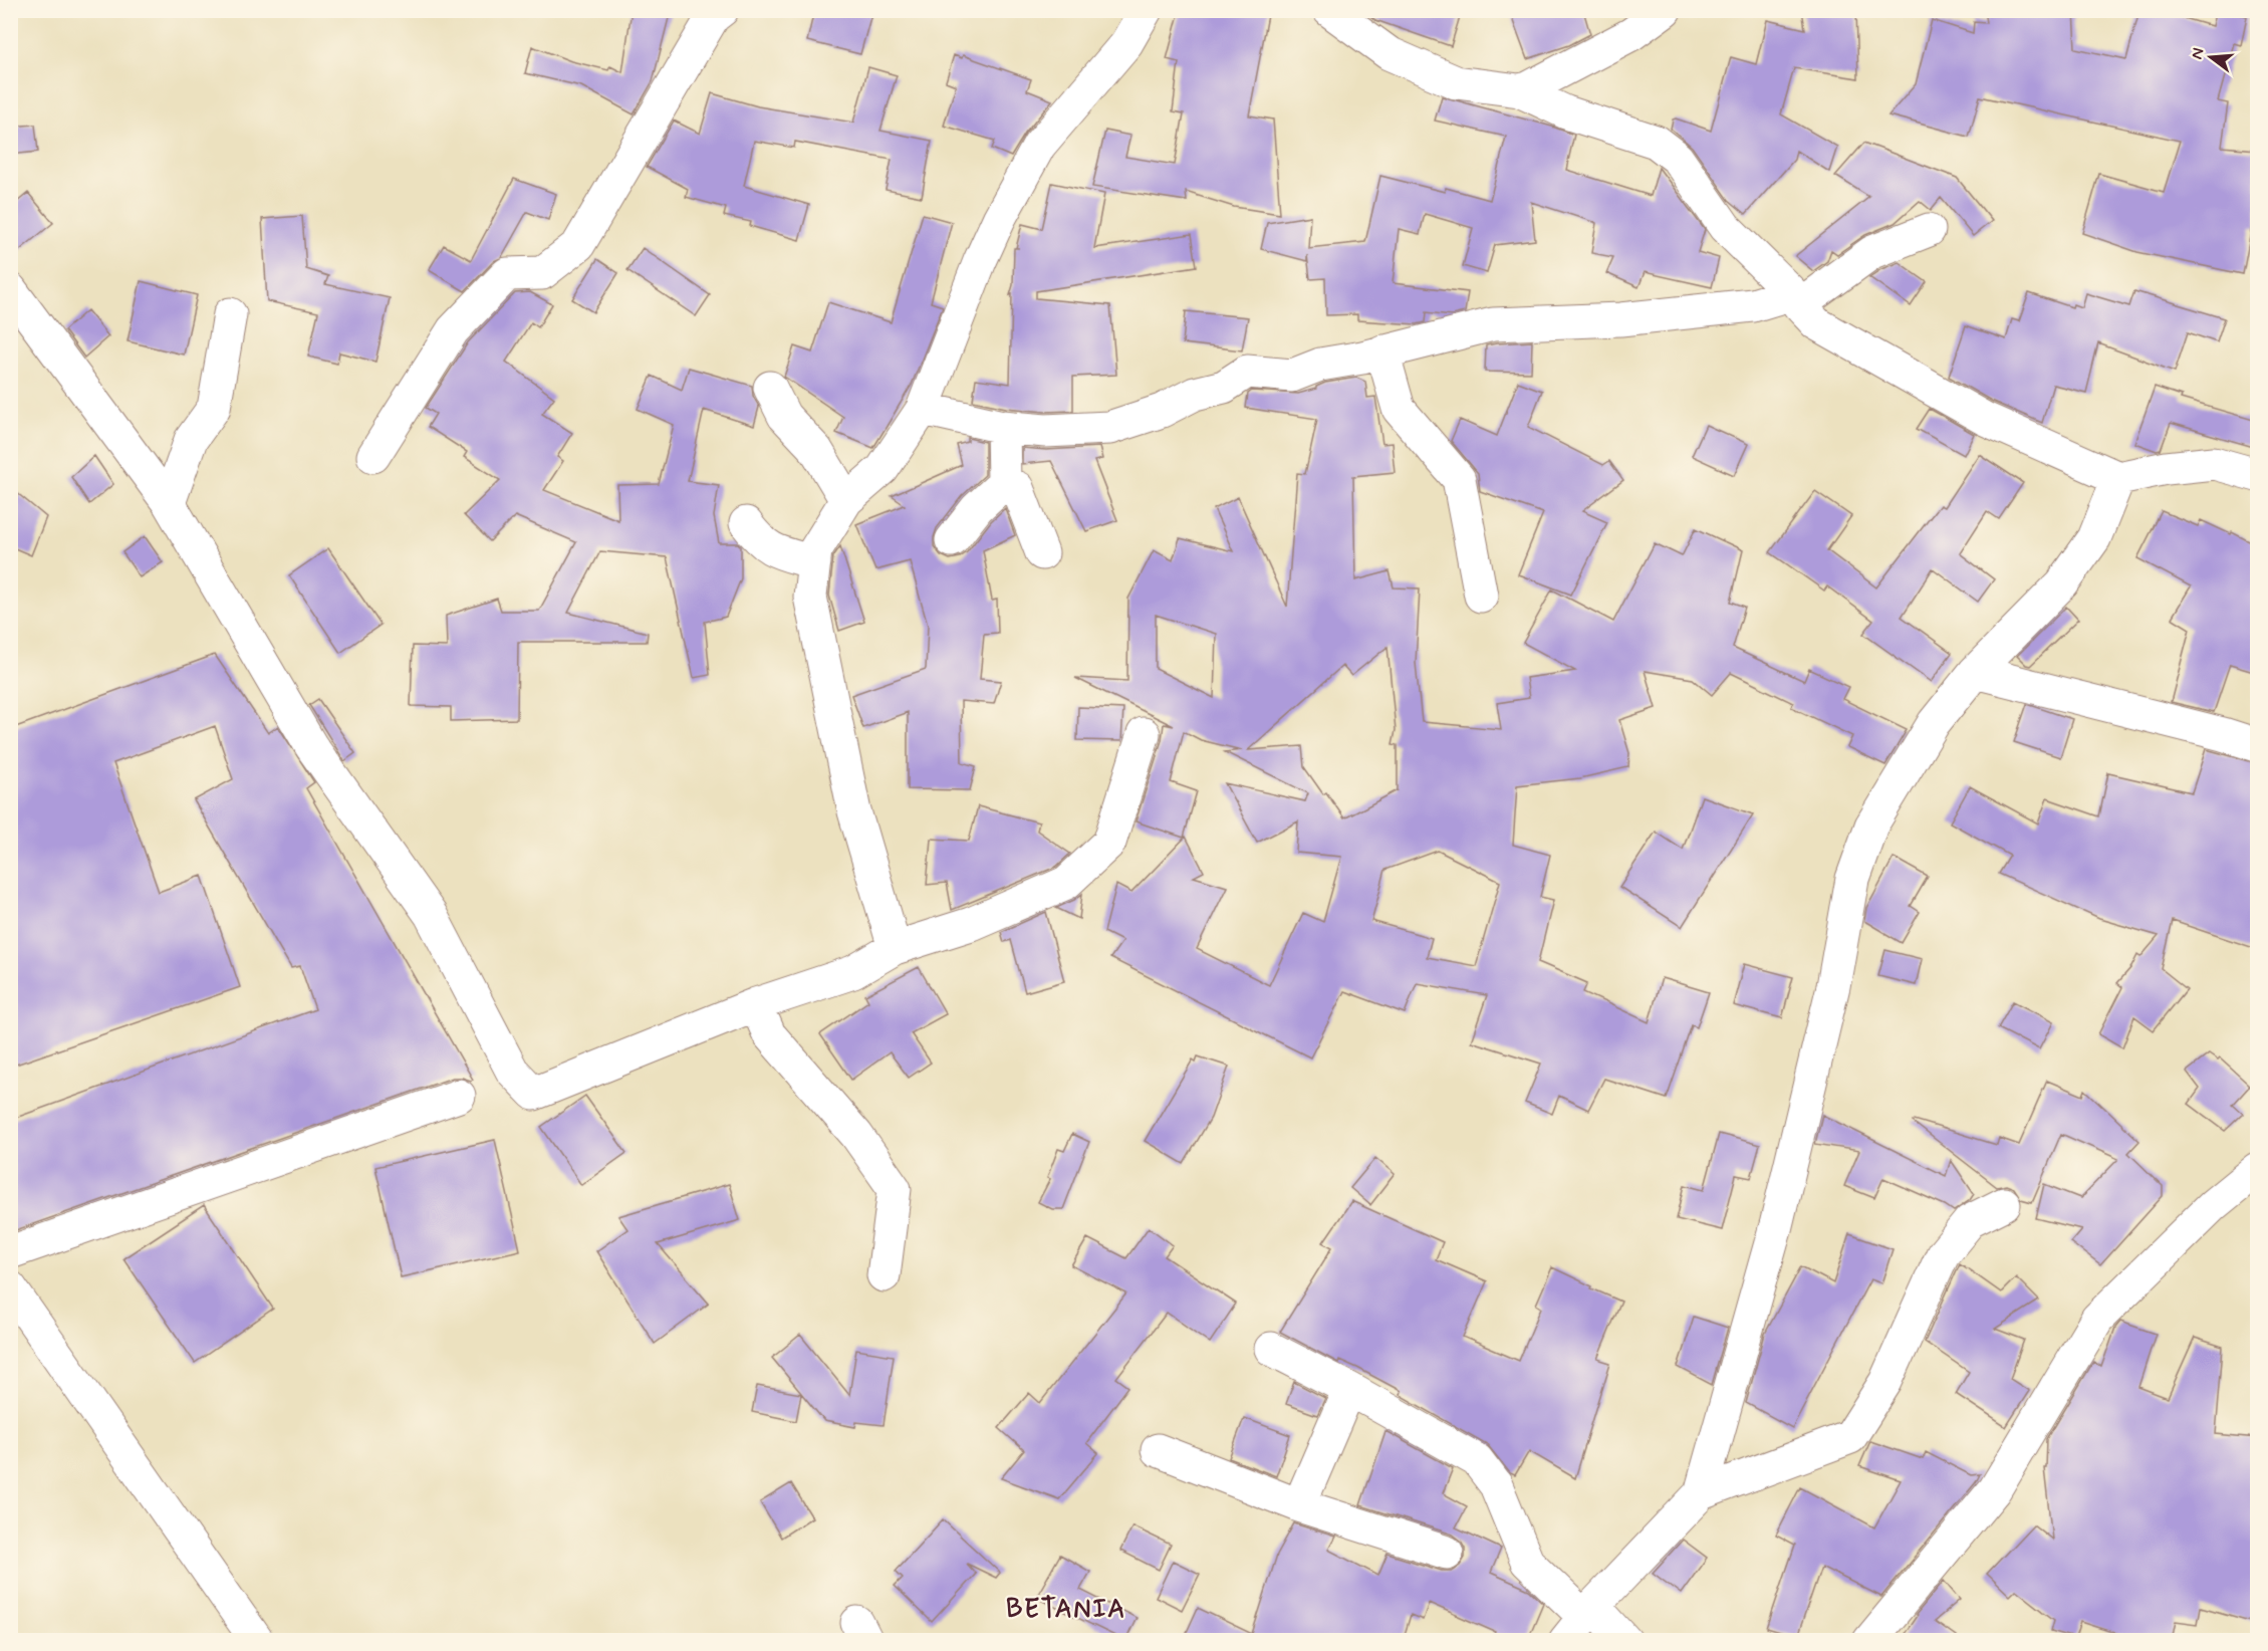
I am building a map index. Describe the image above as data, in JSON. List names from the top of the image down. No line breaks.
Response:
{"districts":["BETANIA"],"north":"left"}
